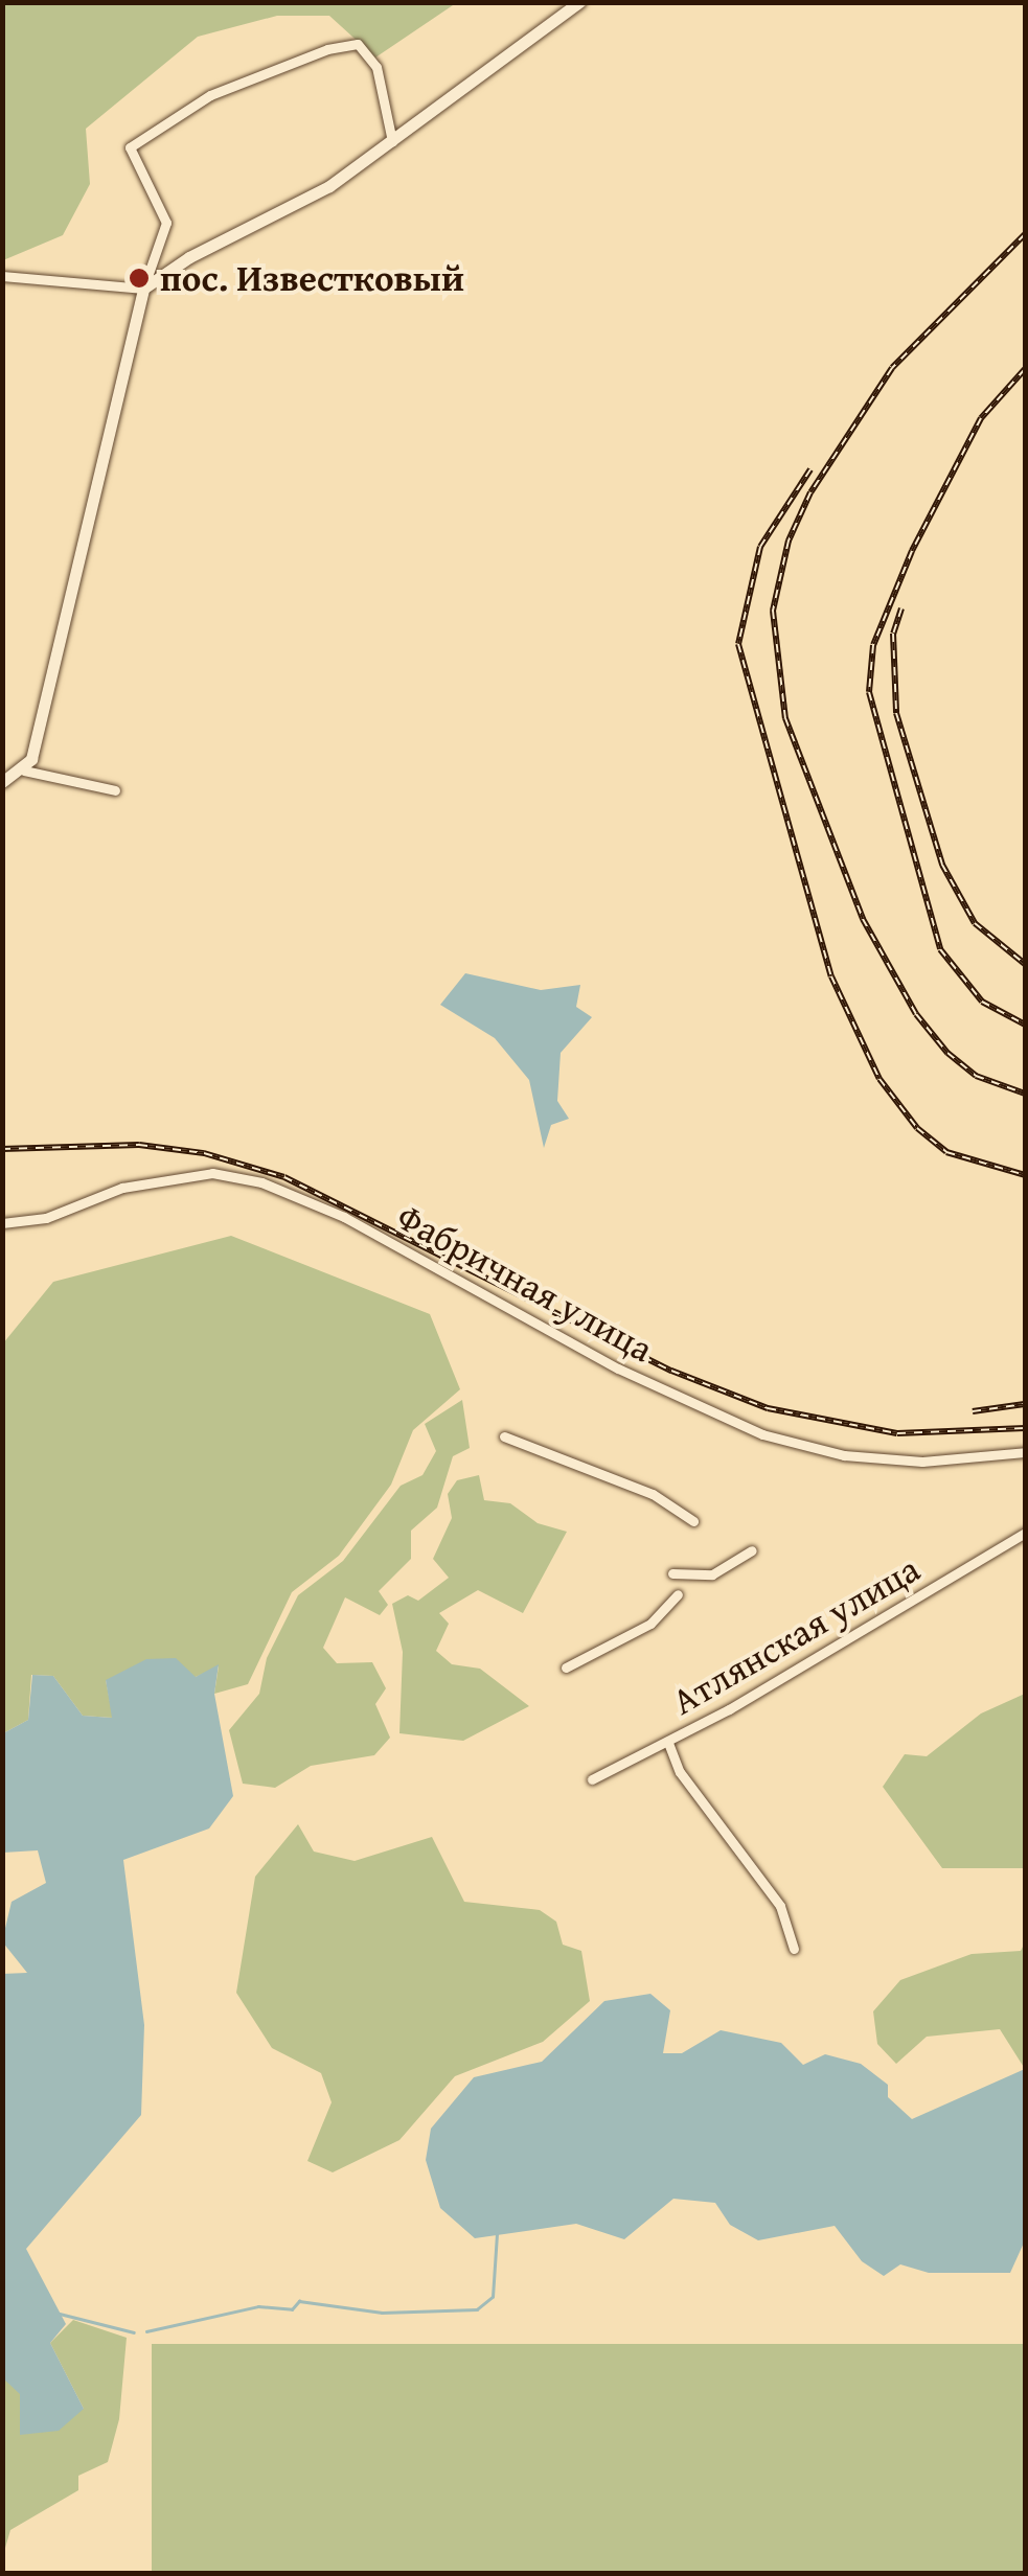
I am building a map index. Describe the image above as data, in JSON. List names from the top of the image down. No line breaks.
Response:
{"streets":{"street":["Фабричная улица","Атлянская улица"]},"places":["пос. Известковый"]}
